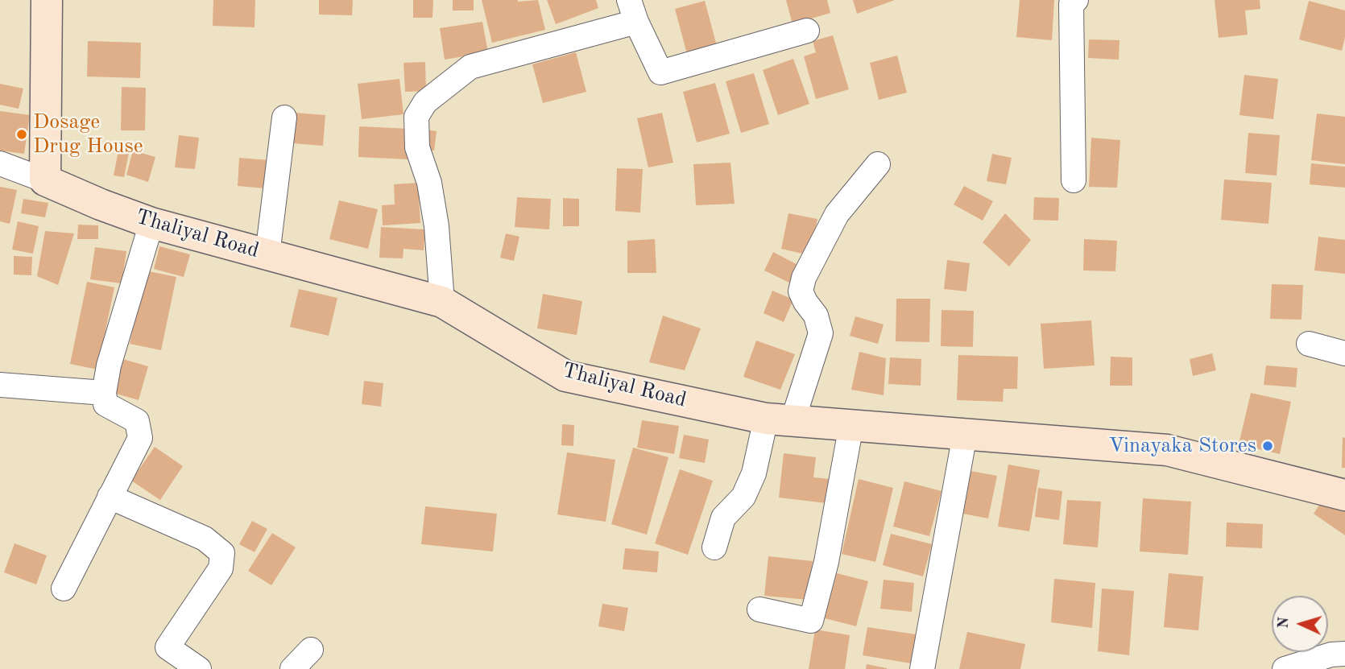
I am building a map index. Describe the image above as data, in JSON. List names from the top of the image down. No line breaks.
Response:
{"streets":{"street":["Thaliyal Road"]},"places":["Dosage Drug House","Vinayaka Stores"],"north":"left"}
